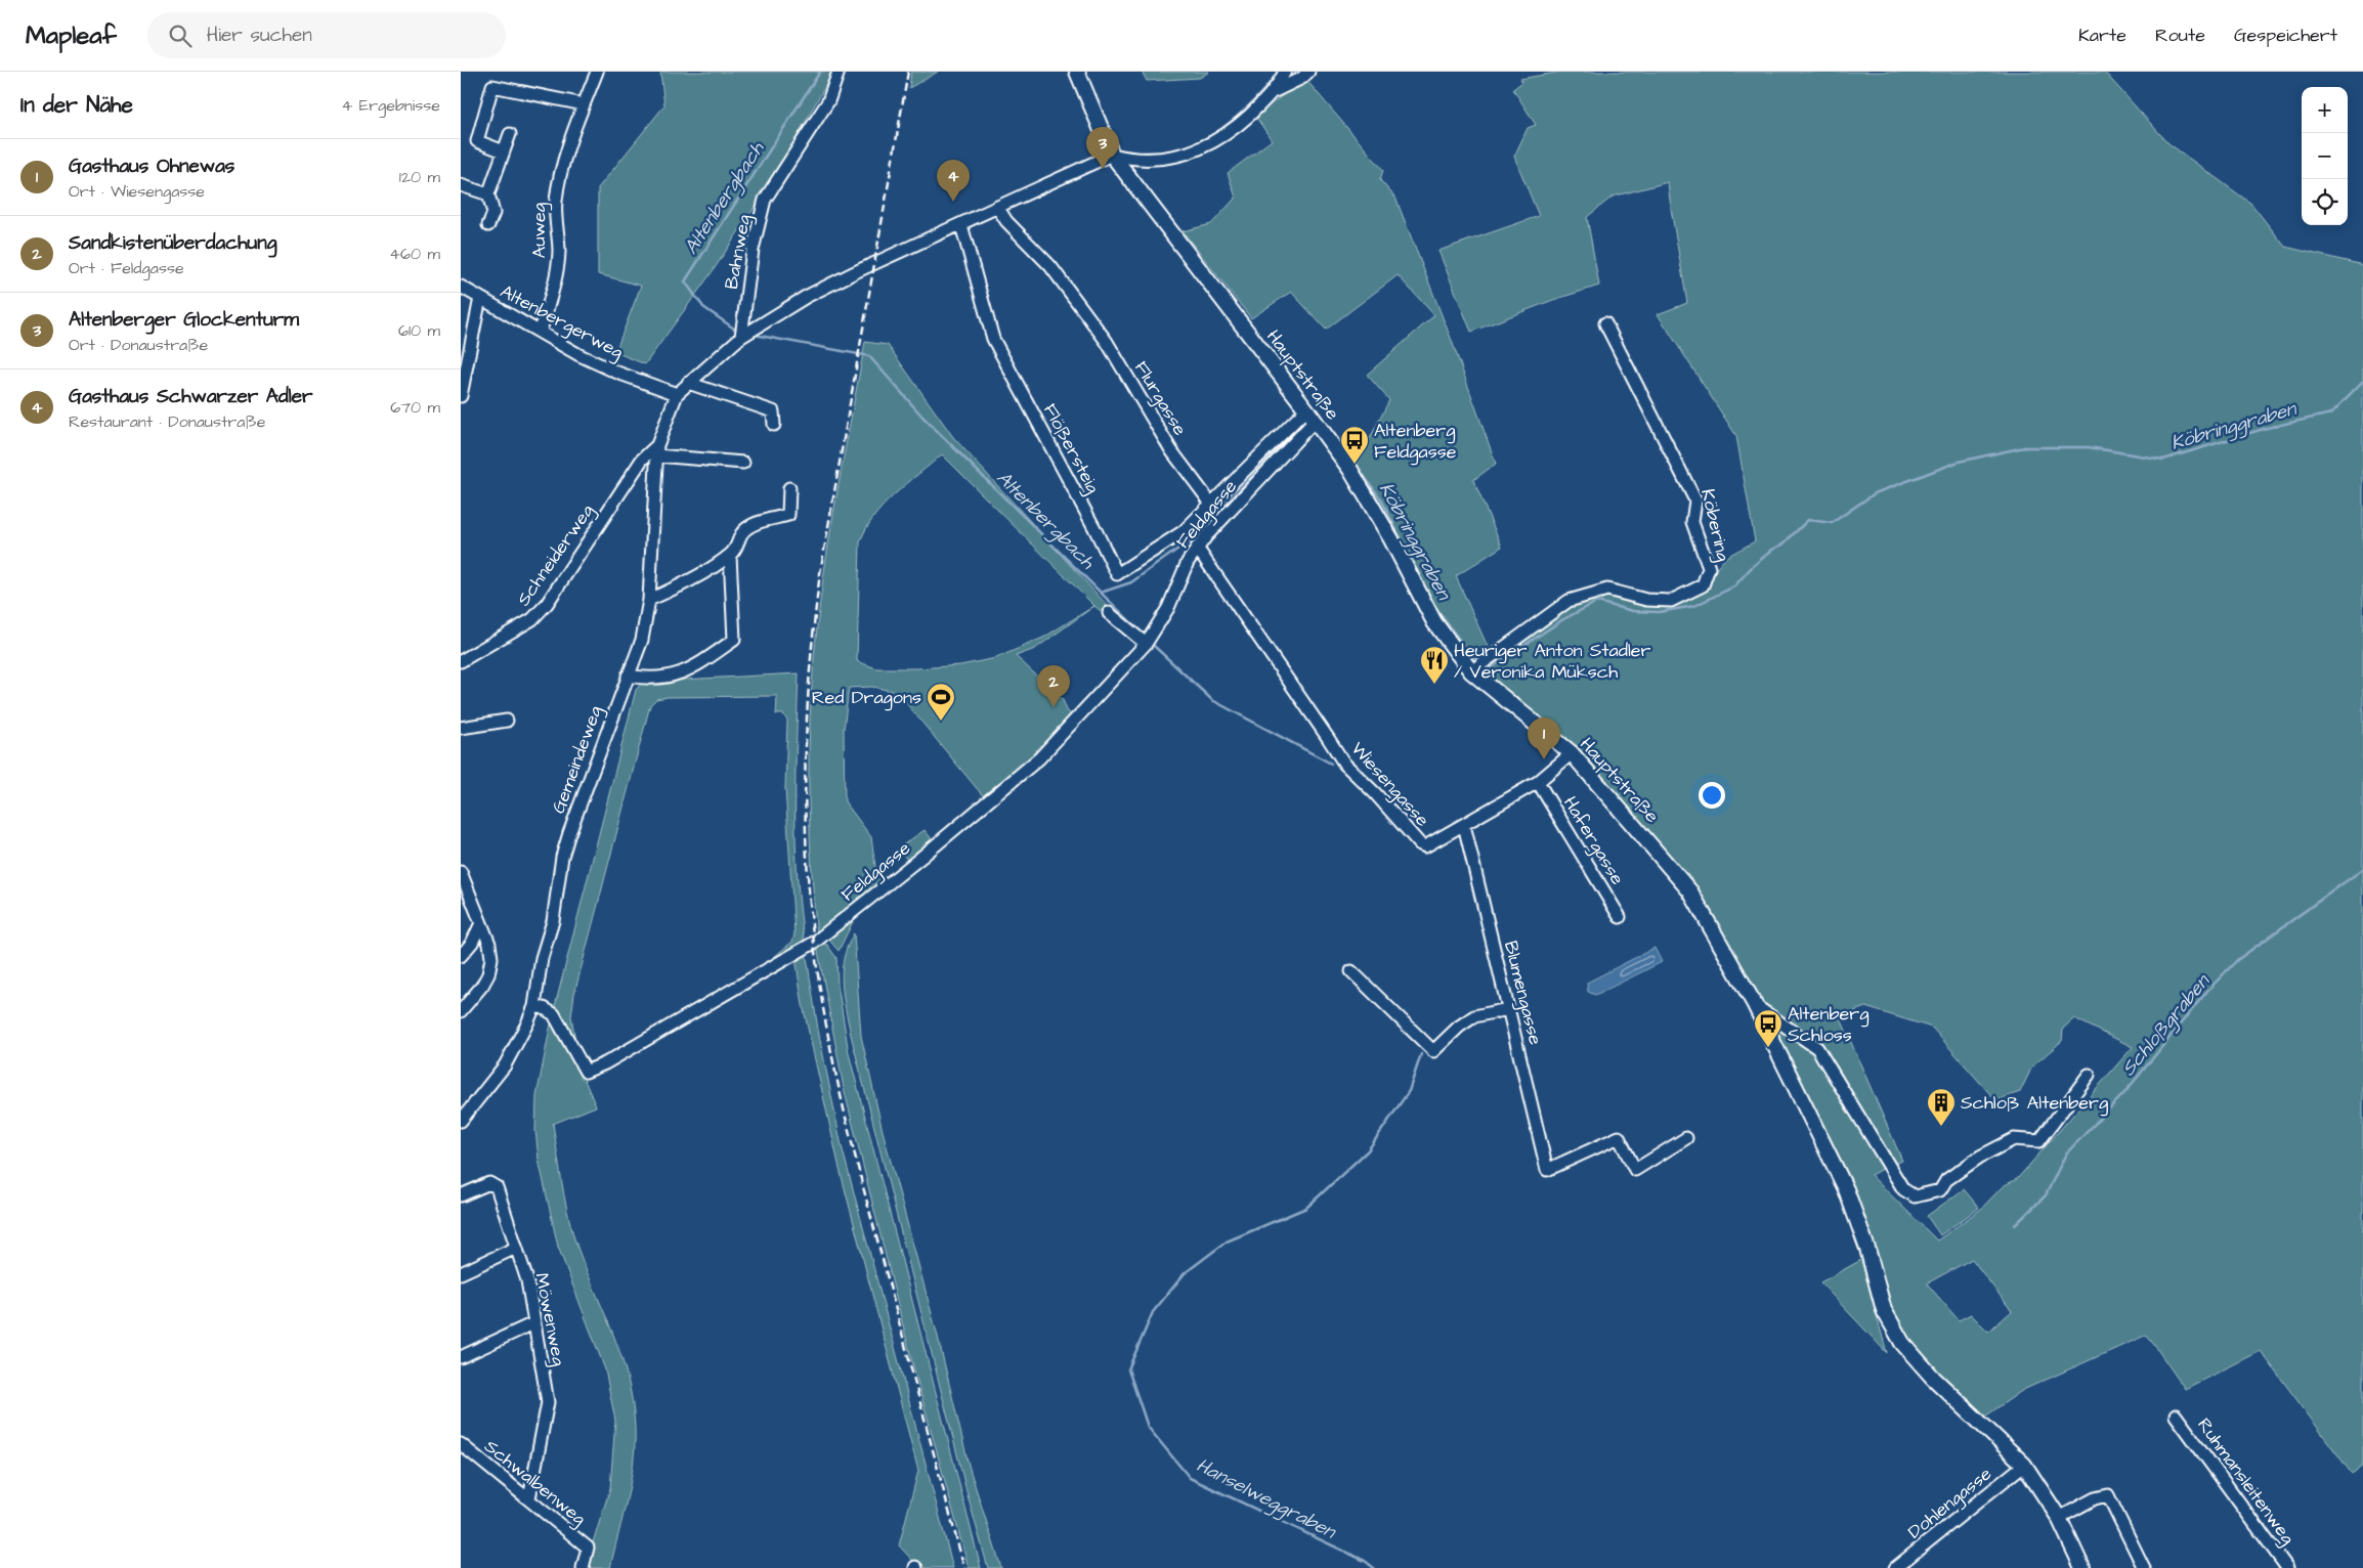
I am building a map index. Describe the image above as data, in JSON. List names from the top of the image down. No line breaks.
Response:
{"streets":{"main road":["Hauptstraße"],"street":["Auweg","Bahnweg","Altenbergerweg","Flurgasse","Flößersteig","Feldgasse","Köbering","Schneiderweg","Gemeindeweg","Wiesengasse","Hafergasse","Blumengasse","Möwenweg","Ruhmansleitenweg","Schwalbenweg","Dohlengasse"]},"crossings":[["Auweg","Altenbergerweg"],["Altenbergerweg","Gemeindeweg"],["Hauptstraße","Feldgasse"],["Hauptstraße","Köbering"],["Hauptstraße","Wiesengasse"],["Hauptstraße","Dohlengasse"],["Flurgasse","Flößersteig"],["Feldgasse","Gemeindeweg"],["Feldgasse","Wiesengasse"],["Schneiderweg","Gemeindeweg"],["Wiesengasse","Hafergasse"],["Wiesengasse","Blumengasse"],["Möwenweg","Schwalbenweg"]],"water":["Altenbergbach","Köbringgraben","Schloßgraben","Hanselweggraben"],"places":{"bus stop":["Altenberg Feldgasse","Altenberg Schloss"],"restaurant":["Heuriger Anton Stadler / Veronika Müksch"],"sports":["Red Dragons"],"building":["Schloß Altenberg"]},"page":{"header":"Mapleaf","search":"Hier suchen","nav":["Karte","Route","Gespeichert"],"heading":["In der Nähe","4 Ergebnisse"],"map_buttons":["+","−"],"pins":["3","4","2","1"],"list":[{"mark":"1","name":"Gasthaus Ohnewas","note":"Ort · Wiesengasse","value":"120 m"},{"mark":"2","name":"Sandkistenüberdachung","note":"Ort · Feldgasse","value":"460 m"},{"mark":"3","name":"Altenberger Glockenturm","note":"Ort · Donaustraße","value":"610 m"},{"mark":"4","name":"Gasthaus Schwarzer Adler","note":"Restaurant · Donaustraße","value":"670 m"}]}}
